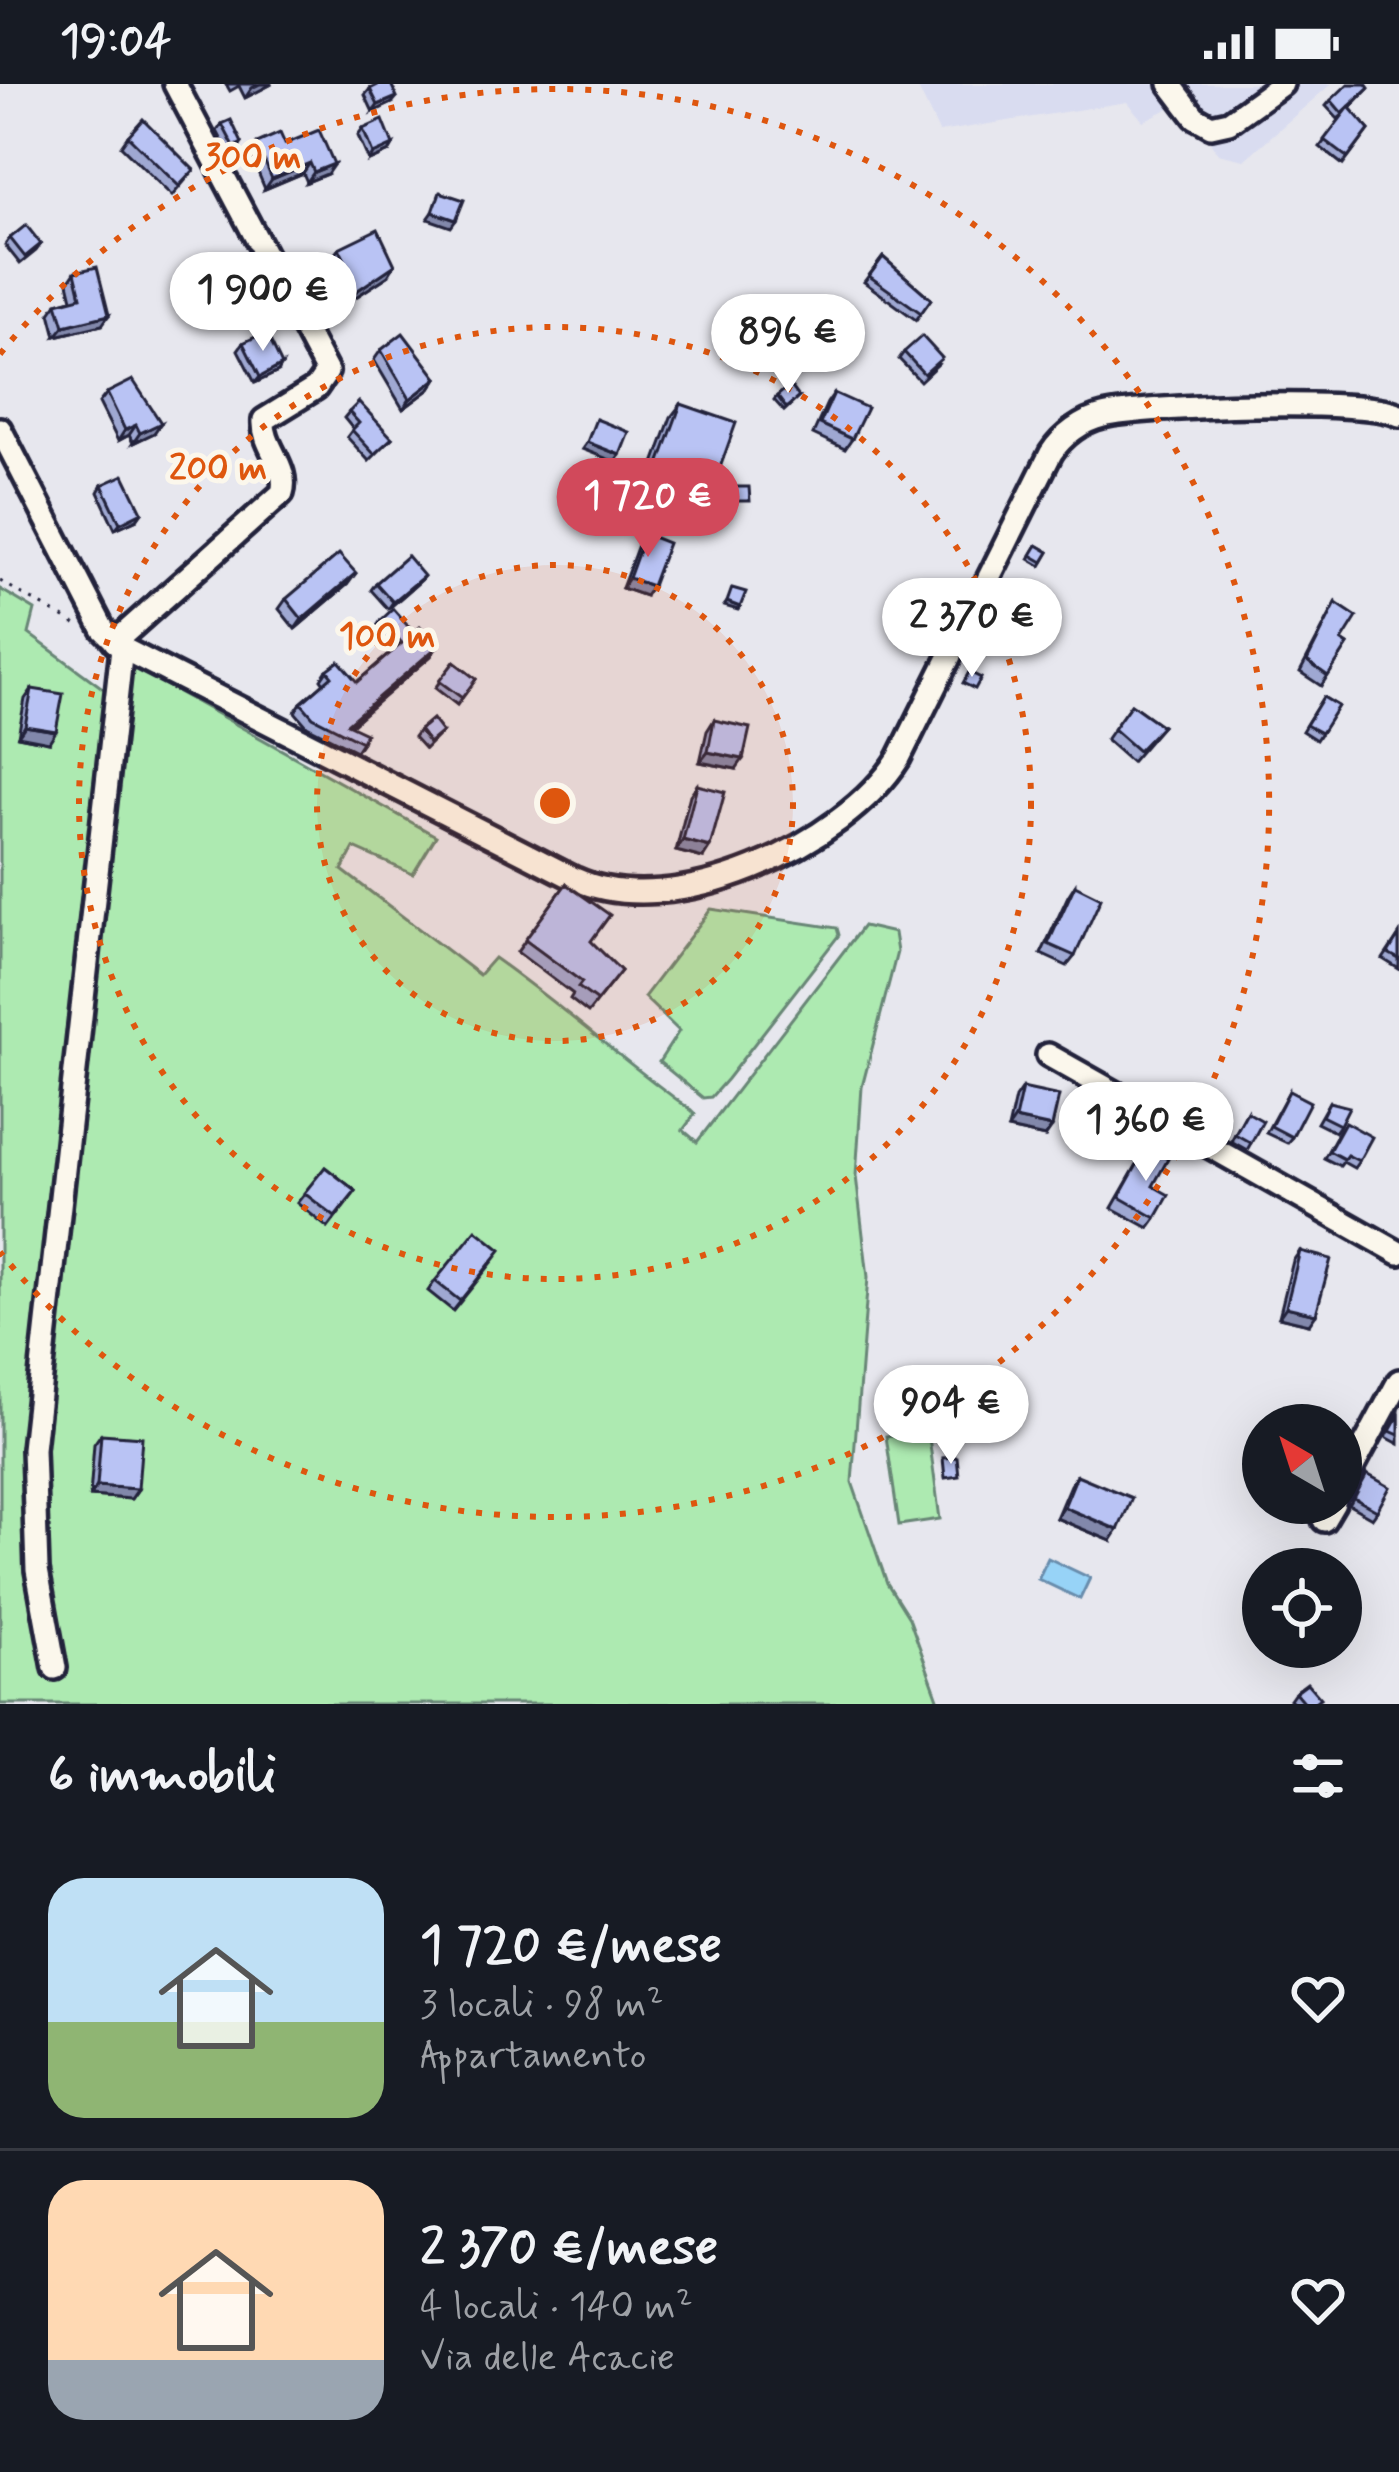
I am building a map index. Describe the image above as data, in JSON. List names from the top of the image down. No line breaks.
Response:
{"north":"top left","page":{"status":"19:04","price":["1 900 €","896 €","1 720 €","2 370 €","1 360 €","904 €"],"heading":"6 immobili","list":[{"name":"1 720 €/mese","note":"3 locali · 98 m² · Appartamento"},{"name":"2 370 €/mese","note":"4 locali · 140 m² · Via delle Acacie"}]},"rings":["300 m","200 m","100 m"]}
